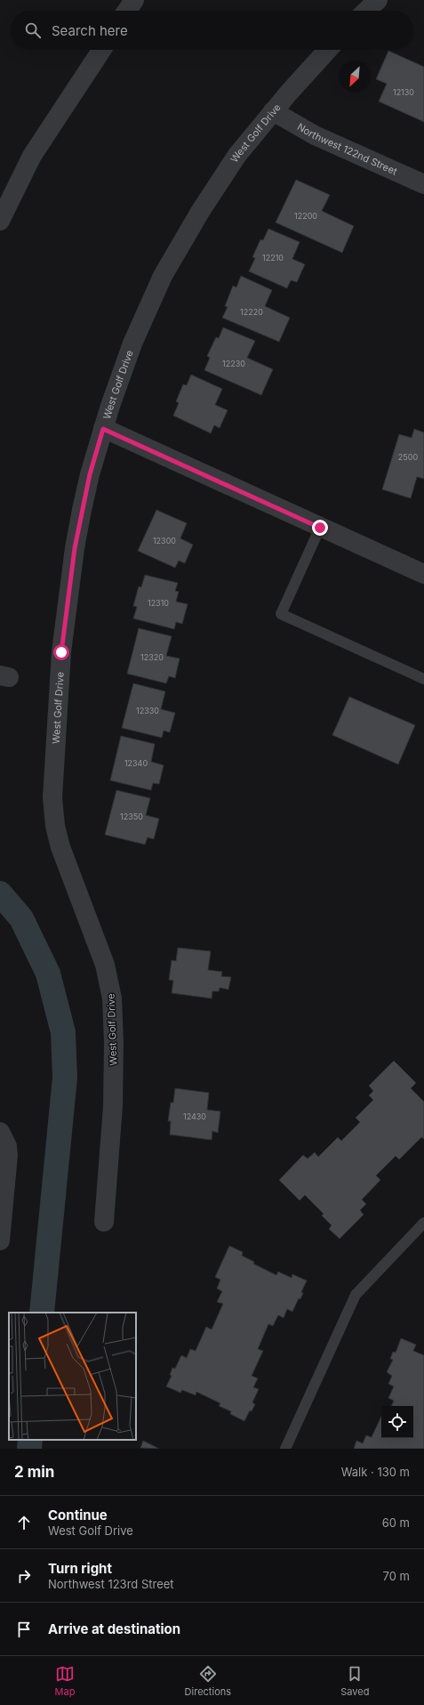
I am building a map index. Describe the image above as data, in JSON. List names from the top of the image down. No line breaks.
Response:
{"streets":{"street":["West Golf Drive","Northwest 122nd Street"]},"crossings":[["West Golf Drive","Northwest 122nd Street"]],"house_numbers":["12130","12200","12210","12220","12230","2500","12300","12310","12320","12330","12340","12350","12430"],"north":"bottom left","page":{"search":"Search here","heading":["2 min","Walk · 130 m"],"list":[["Continue","West Golf Drive","60 m"],["Turn right","Northwest 123rd Street","70 m"],"Arrive at destination"],"nav":["Map","Directions","Saved"]}}
